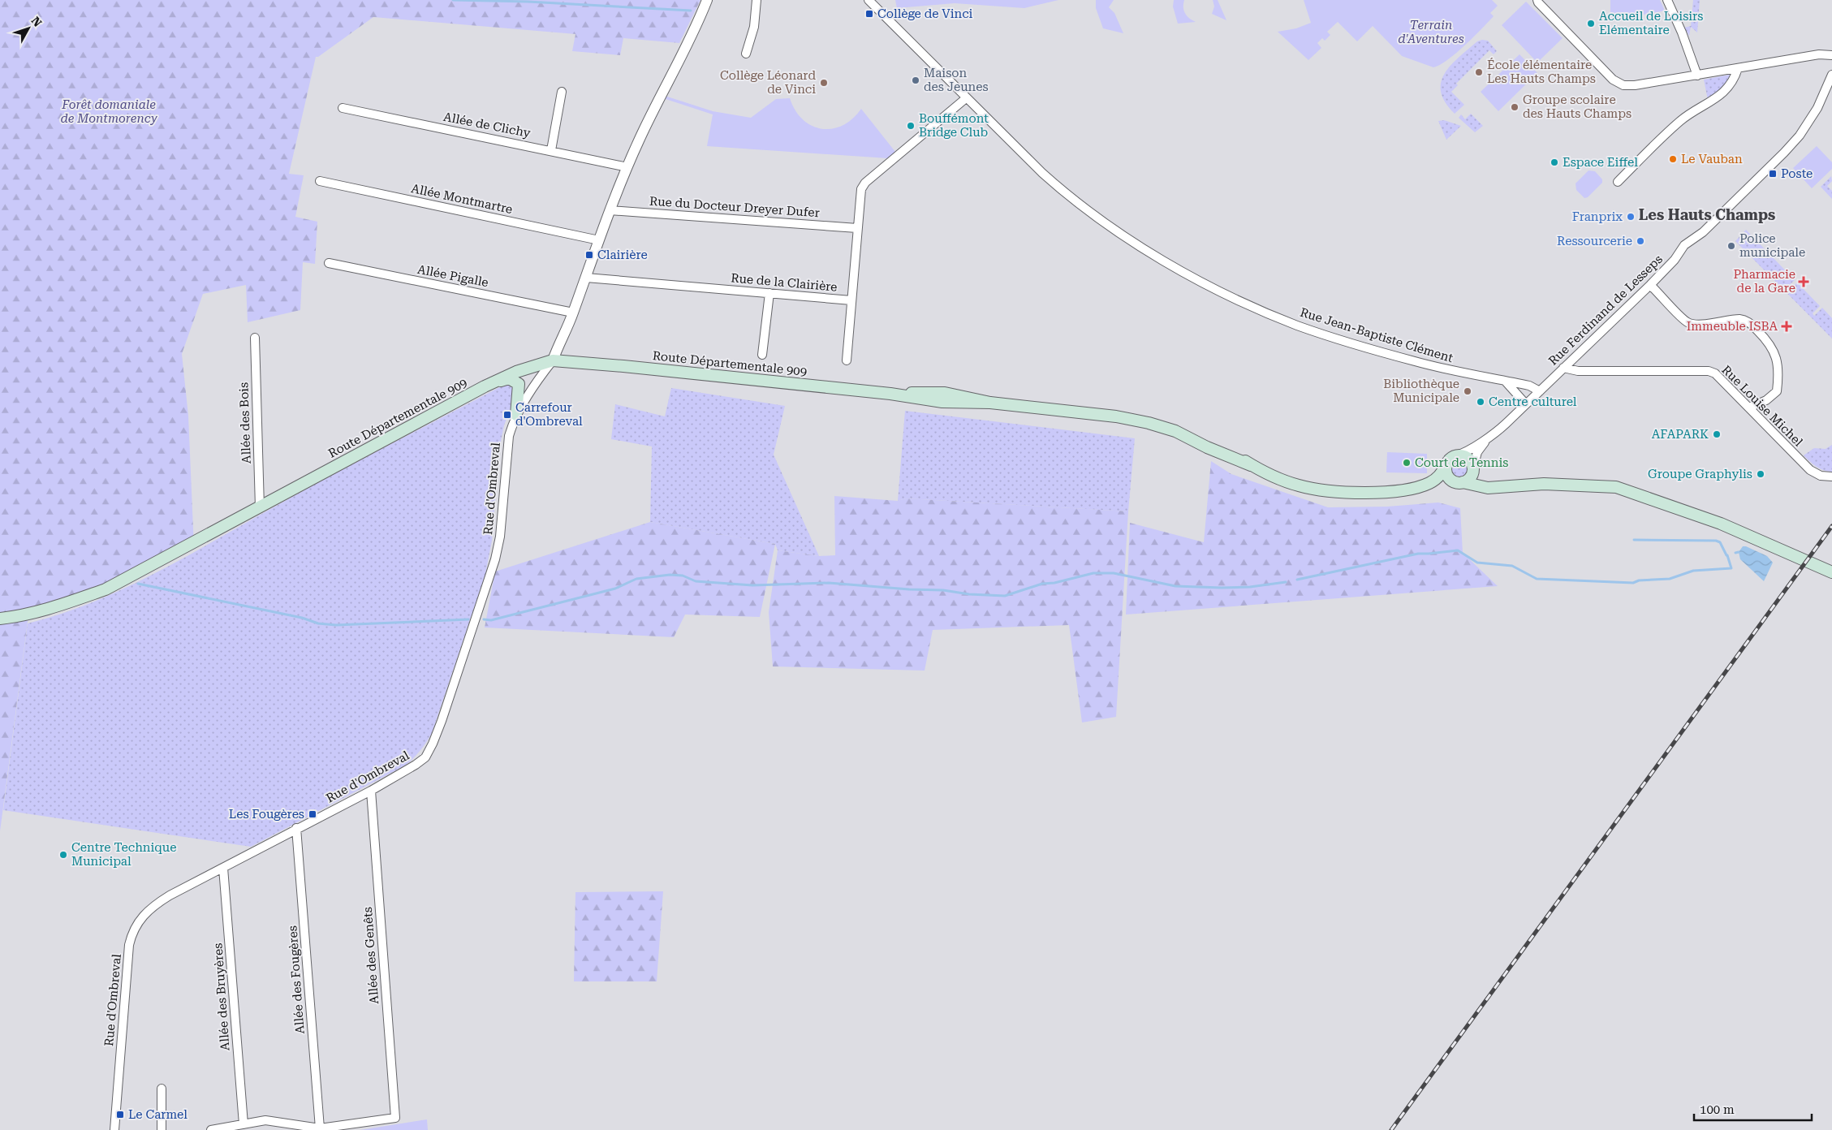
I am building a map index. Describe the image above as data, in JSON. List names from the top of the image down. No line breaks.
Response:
{"streets":{"main road":["Route Départementale 909"],"street":["Allée de Clichy","Allée Montmartre","Rue du Docteur Dreyer Dufer","Allée Pigalle","Rue de la Clairière","Rue Ferdinand de Lesseps","Rue Jean-Baptiste Clément","Rue Louise Michel","Allée des Bois","Rue d'Ombreval","Allée des Genêts","Allée des Fougères","Allée des Bruyères"]},"crossings":[["Rue du Docteur Dreyer Dufer","Rue de la Clairière"],["Rue de la Clairière","Rue Jean-Baptiste Clément"],["Rue Ferdinand de Lesseps","Rue Jean-Baptiste Clément"],["Rue Ferdinand de Lesseps","Rue Louise Michel"],["Route Départementale 909","Allée des Bois"],["Route Départementale 909","Rue d'Ombreval"],["Rue d'Ombreval","Allée des Genêts"],["Rue d'Ombreval","Allée des Fougères"],["Rue d'Ombreval","Allée des Bruyères"],["Allée des Genêts","Allée des Fougères"]],"districts":["Les Hauts Champs"],"parks":["Terrain d'Aventures","Forêt domaniale de Montmorency"],"places":{"transit":["Collège de Vinci","Poste","Clairière","Carrefour d'Ombreval","Les Fougères","Le Carmel"],"other":["Accueil de Loisirs Elémentaire","École élémentaire Les Hauts Champs","Maison des Jeunes","Collège Léonard de Vinci","Groupe scolaire des Hauts Champs","Bouffémont Bridge Club","Le Vauban","Espace Eiffel","Franprix","Ressourcerie","Police municipale","Bibliothèque Municipale","Centre culturel","AFAPARK","Court de Tennis","Groupe Graphylis","Centre Technique Municipal"],"health":["Pharmacie de la Gare","Immeuble ISBA"]},"scale_bar":"100 m","north":"top right"}
